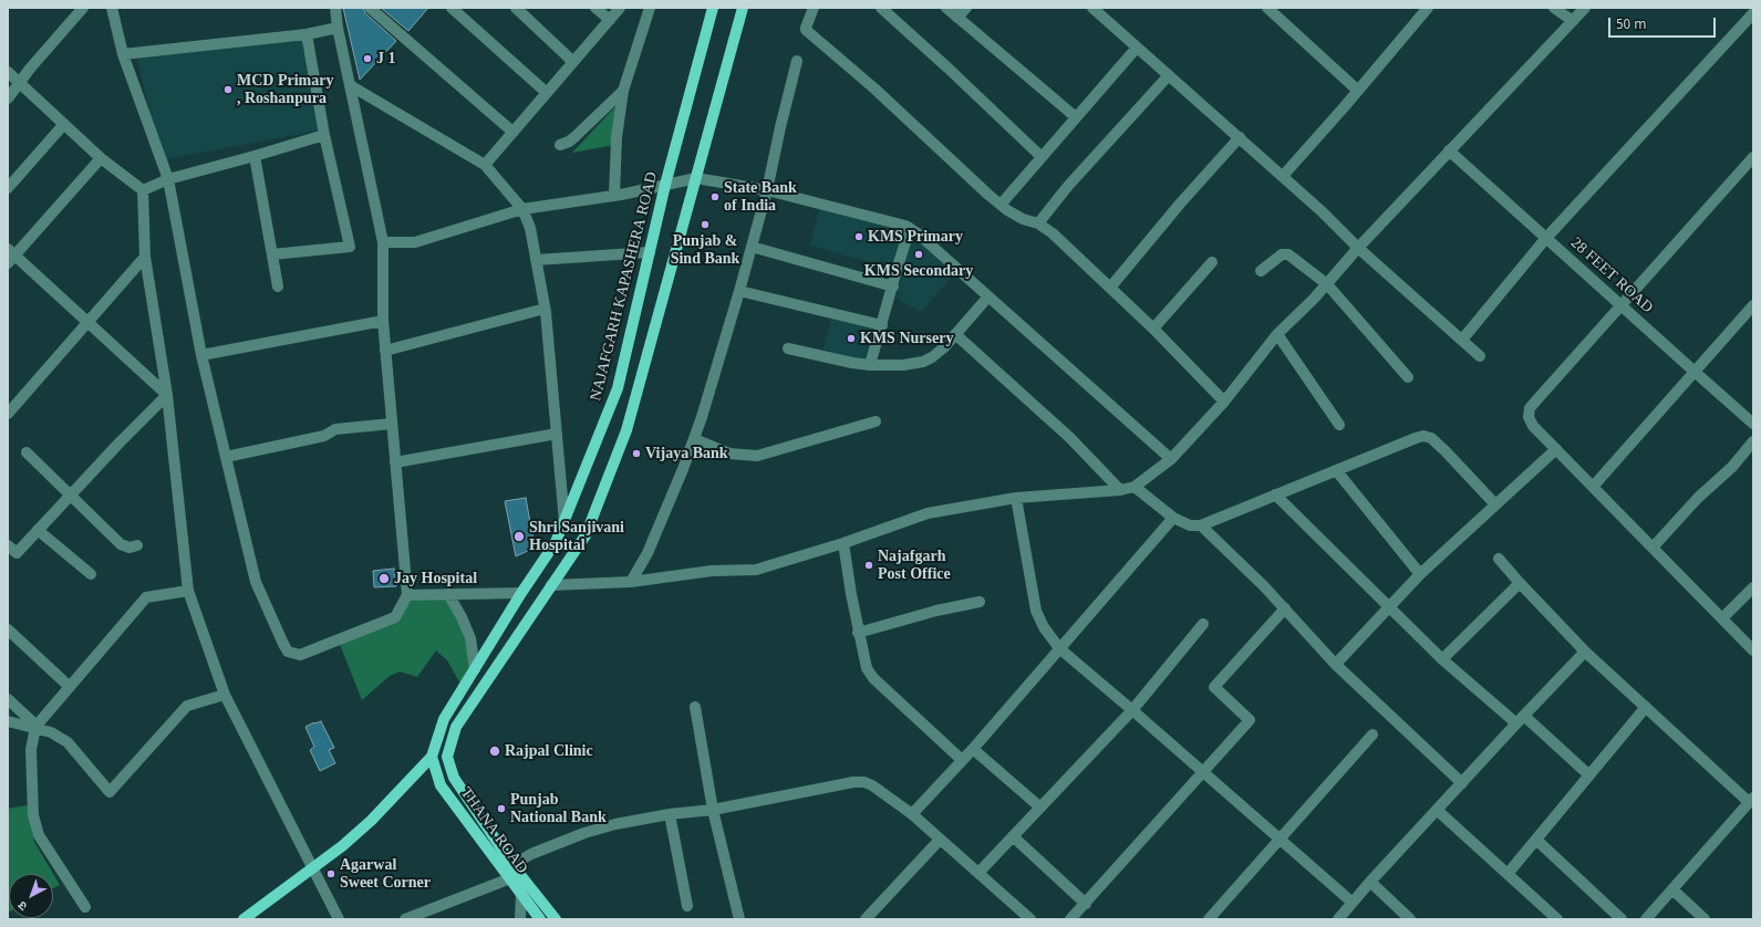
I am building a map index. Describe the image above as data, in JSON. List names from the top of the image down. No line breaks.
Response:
{"streets":{"main road":["NAJAFGARH KAPASHERA ROAD","THANA ROAD"],"street":["28 FEET ROAD"]},"crossings":[["NAJAFGARH KAPASHERA ROAD","THANA ROAD"]],"places":["J 1","MCD Primary , Roshanpura","State Bank of India","Punjab & Sind Bank","KMS Primary","KMS Secondary","KMS Nursery","Vijaya Bank","Shri Sanjivani Hospital","Najafgarh Post Office","Jay Hospital","Rajpal Clinic","Punjab National Bank","Agarwal Sweet Corner"],"scale_bar":"50 m","north":"bottom left"}
